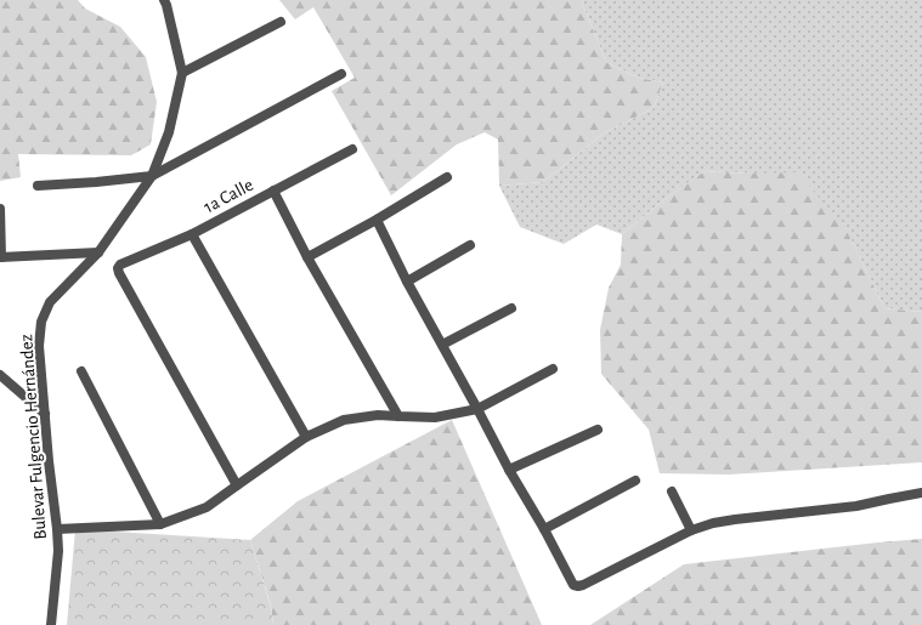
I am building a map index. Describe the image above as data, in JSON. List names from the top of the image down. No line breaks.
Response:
{"streets":{"street":["1a Calle","Bulevar Fulgencio Hernández"]}}
